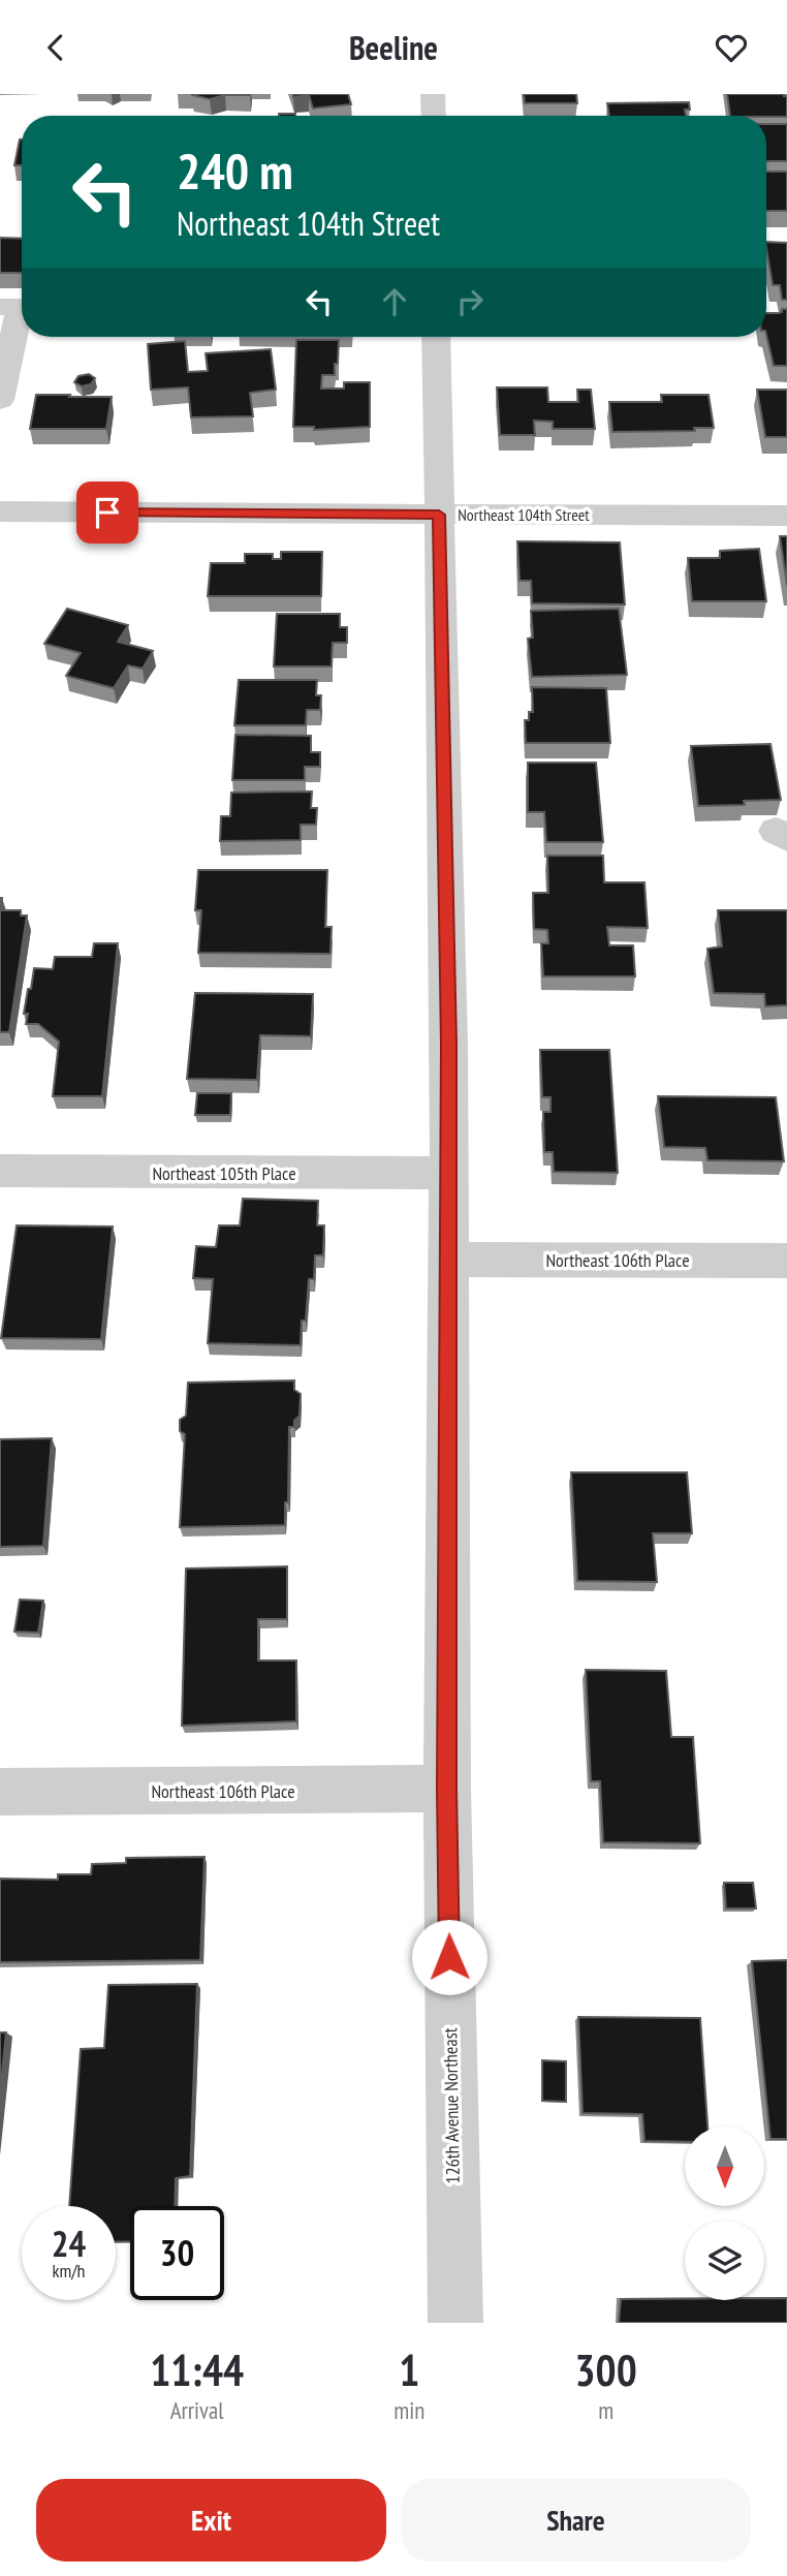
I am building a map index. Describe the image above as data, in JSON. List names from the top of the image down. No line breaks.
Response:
{"streets":{"street":["Northeast 104th Street","Northeast 105th Place","Northeast 106th Place","126th Avenue Northeast"]},"crossings":[["Northeast 104th Street","126th Avenue Northeast"],["Northeast 105th Place","126th Avenue Northeast"],["Northeast 106th Place","126th Avenue Northeast"]],"north":"bottom","page":{"header":"Beeline","turn":["240 m","Northeast 104th Street"],"speed":"24 km/h","limit":"30","eta":["11:44","Arrival","1","min","300","m"],"buttons":["Exit","Share"]}}
